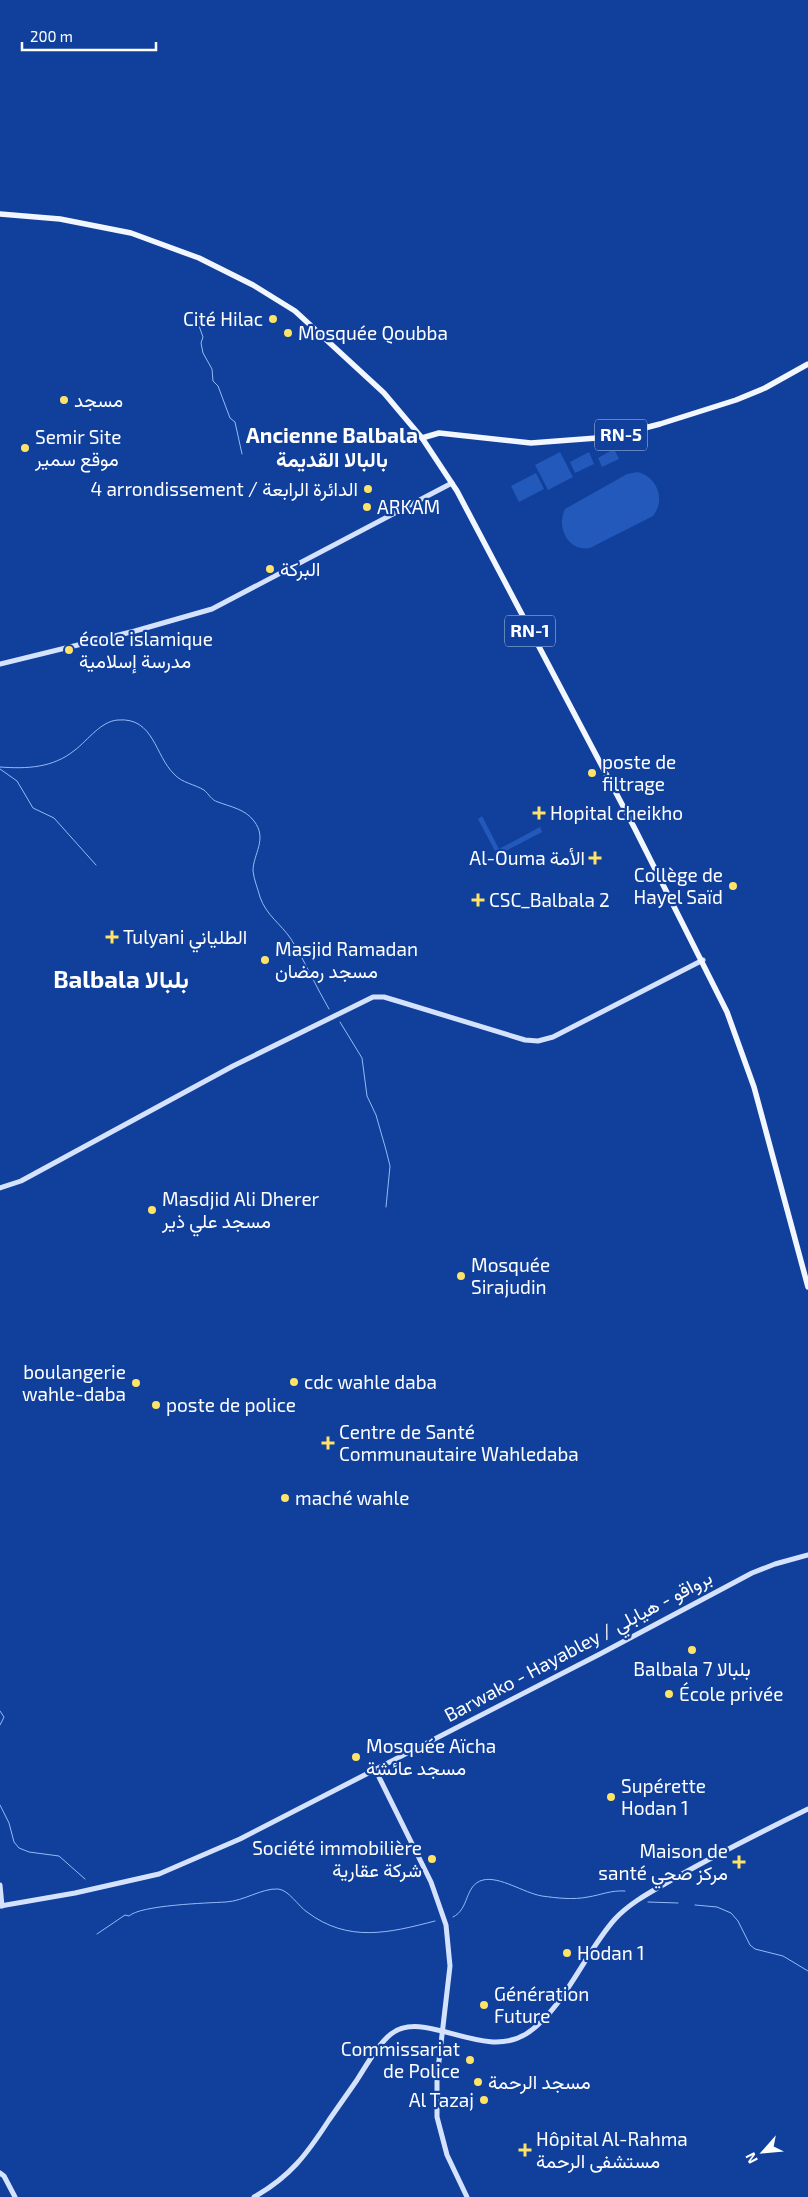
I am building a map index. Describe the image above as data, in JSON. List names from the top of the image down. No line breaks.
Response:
{"streets":{"main road":["RN-5","RN-1"],"street":["Barwako - Hayabley / برواقو - هيابلي"]},"crossings":[["RN-5","RN-1"]],"districts":["Ancienne Balbala بالبالا القديمة","Balbala بلبالا"],"places":{"other":["Cité Hilac","Mosquée Qoubba","مسجد","Semir Site موقع سمير","4 arrondissement / الدائرة الرابعة","ARKAM","البركة","école islamique مدرسة إسلامية","poste de filtrage","Collège de Hayel Saïd","Masjid Ramadan مسجد رمضان","Masdjid Ali Dherer مسجد علي ذير","Mosquée Sirajudin","cdc wahle daba","boulangerie wahle-daba","poste de police","maché wahle","Balbala 7 بلبالا","École privée","Mosquée Aïcha مسجد عائشة","Supérette Hodan 1","Société immobilière شركة عقارية","Hodan 1","Génération Future","Commissariat de Police","مسجد الرحمة","Al Tazaj"],"health":["Hopital cheikho","Al-Ouma الأمة","CSC_Balbala 2","Tulyani الطلياني","Centre de Santé Communautaire Wahledaba","Maison de santé مركز صحي","Hôpital Al-Rahma مستشفى الرحمة"]},"scale_bar":"200 m","north":"bottom left"}
